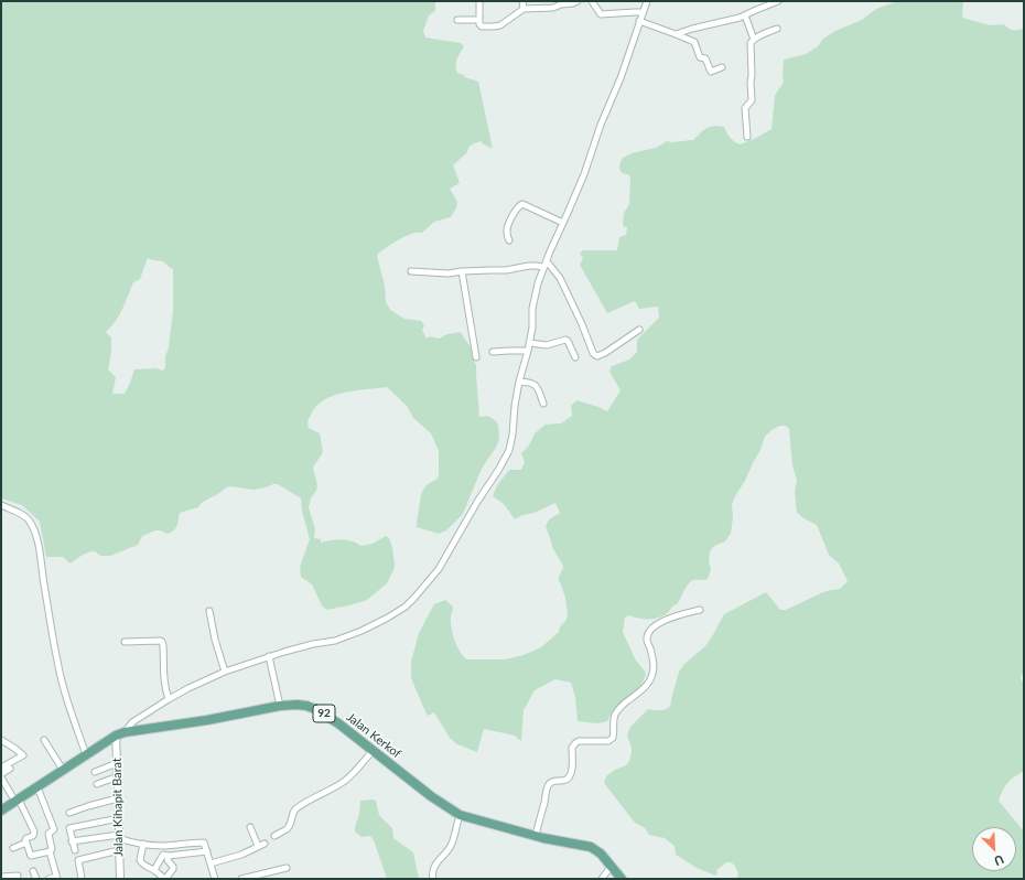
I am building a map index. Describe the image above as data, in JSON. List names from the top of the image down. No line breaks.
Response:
{"streets":{"main road":["92","Jalan Kerkof"],"street":["Jalan Kihapit Barat"]},"crossings":[["Jalan Kerkof","Jalan Kihapit Barat"]],"north":"bottom right"}
